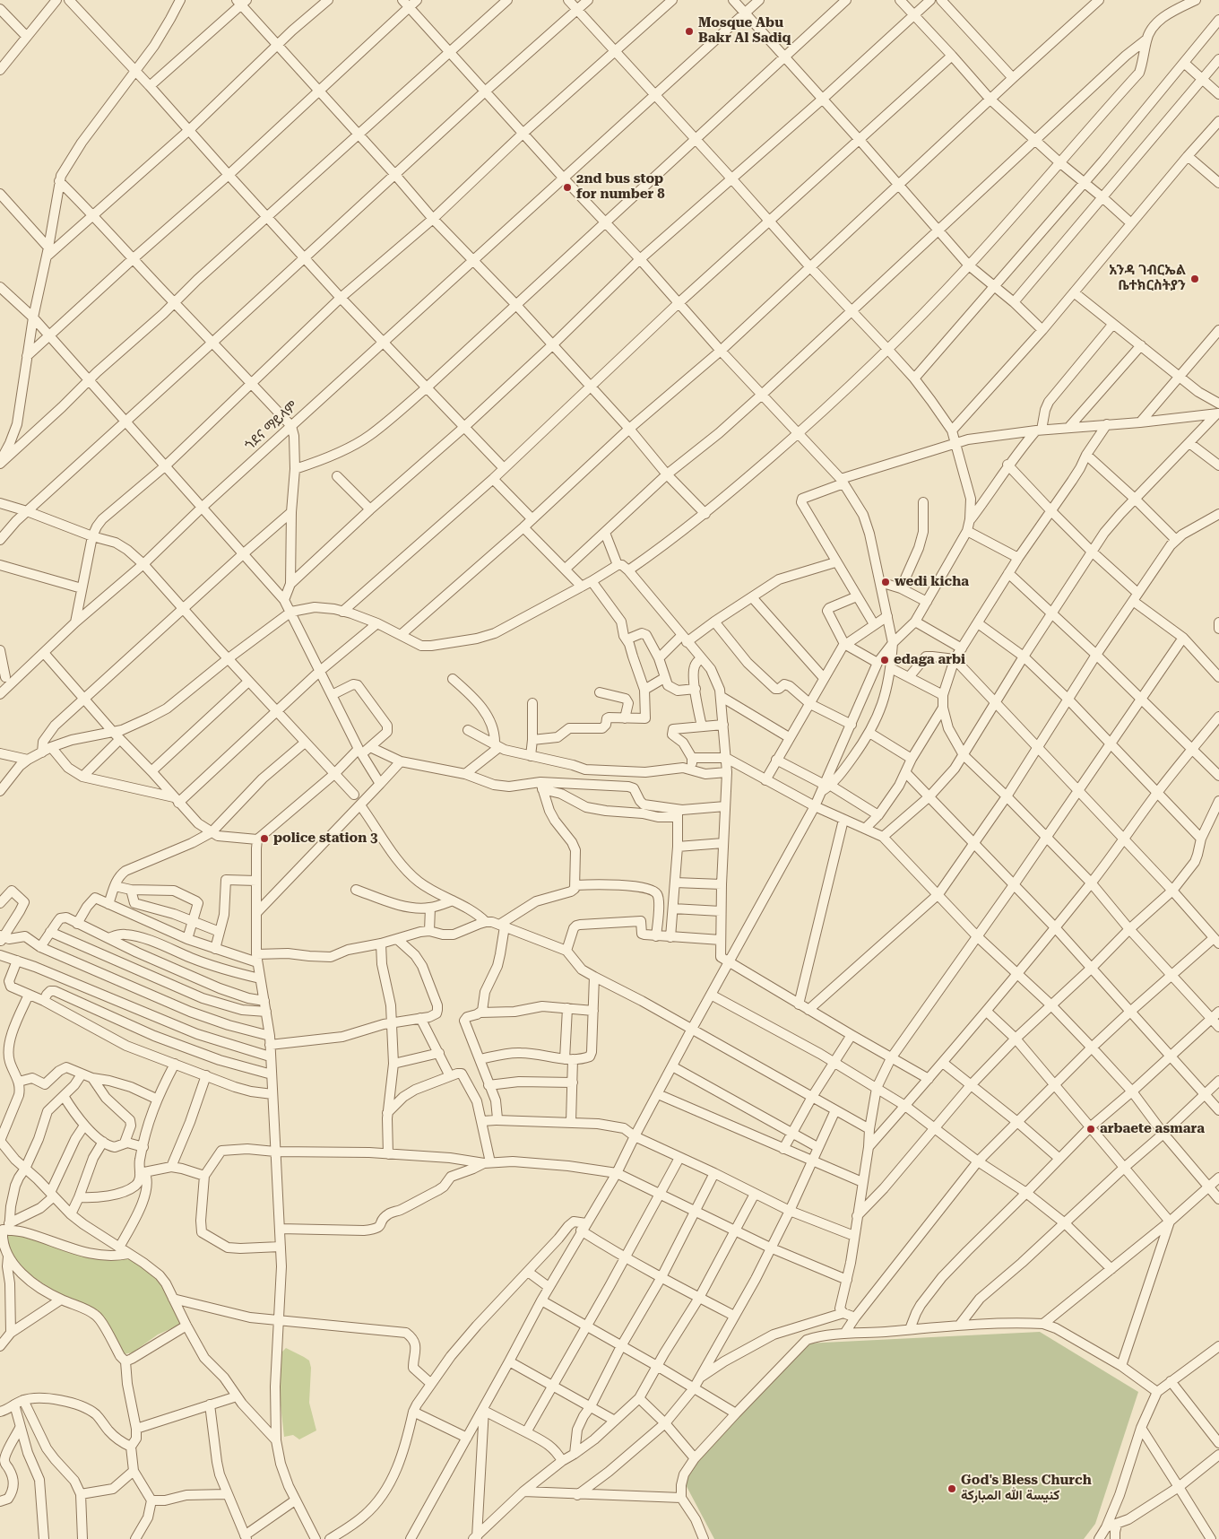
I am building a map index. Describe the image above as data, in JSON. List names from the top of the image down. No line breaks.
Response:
{"streets":{"street":["ጎደና ማይላም"]},"places":["Mosque Abu Bakr Al Sadiq","2nd bus stop for number 8","አንዳ ገብርኤል ቤተክርስትያን","wedi kicha","edaga arbi","police station 3","arbaete asmara","God's Bless Church كنيسة الله المباركة"]}
